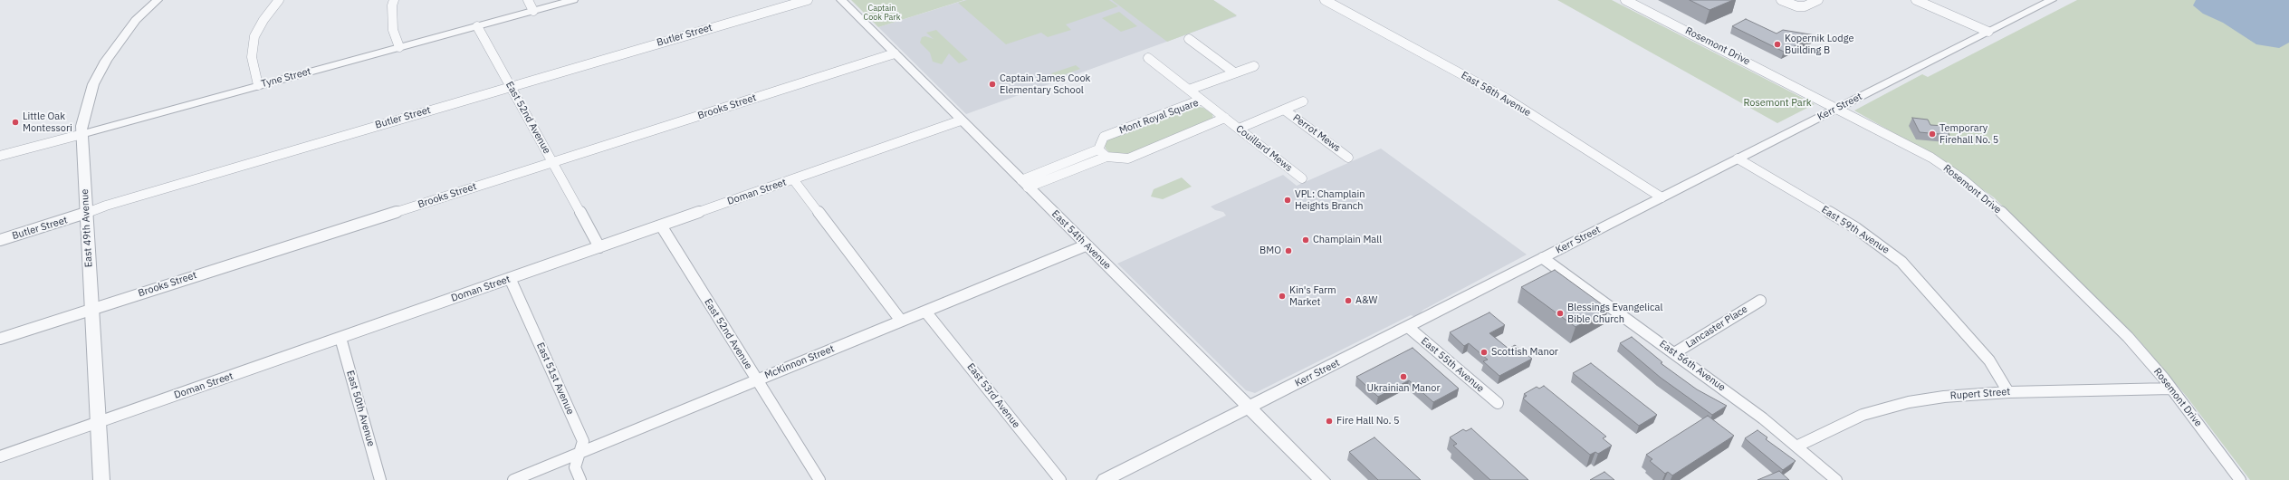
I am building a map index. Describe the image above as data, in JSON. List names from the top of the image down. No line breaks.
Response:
{"streets":{"street":["Butler Street","Rosemont Drive","Tyne Street","East 58th Avenue","Brooks Street","Kerr Street","Mont Royal Square","East 52nd Avenue","Perrot Mews","Couillard Mews","Doman Street","East 49th Avenue","East 59th Avenue","East 54th Avenue","Lancaster Place","McKinnon Street","East 55th Avenue","East 56th Avenue","East 51st Avenue","Rupert Street","East 53rd Avenue","East 50th Avenue"]},"crossings":[["Butler Street","East 52nd Avenue"],["Butler Street","East 49th Avenue"],["Rosemont Drive","Kerr Street"],["Rosemont Drive","Rupert Street"],["Tyne Street","East 52nd Avenue"],["Tyne Street","East 49th Avenue"],["East 58th Avenue","Kerr Street"],["Brooks Street","East 52nd Avenue"],["Brooks Street","East 49th Avenue"],["Brooks Street","East 54th Avenue"],["Kerr Street","East 59th Avenue"],["Kerr Street","East 54th Avenue"],["Kerr Street","East 55th Avenue"],["Kerr Street","East 56th Avenue"],["Mont Royal Square","Couillard Mews"],["East 52nd Avenue","Doman Street"],["East 52nd Avenue","McKinnon Street"],["Doman Street","East 49th Avenue"],["Doman Street","East 54th Avenue"],["Doman Street","East 51st Avenue"],["Doman Street","East 50th Avenue"],["East 59th Avenue","Rupert Street"],["East 54th Avenue","McKinnon Street"],["Lancaster Place","East 56th Avenue"],["McKinnon Street","East 51st Avenue"],["McKinnon Street","East 53rd Avenue"],["East 56th Avenue","Rupert Street"]],"parks":["Captain Cook Park","Rosemont Park"],"places":["Kopernik Lodge Building B","Captain James Cook Elementary School","Little Oak Montessori","Temporary Firehall No. 5","VPL: Champlain Heights Branch","Champlain Mall","BMO","Kin's Farm Market","A&W","Blessings Evangelical Bible Church","Scottish Manor","Ukrainian Manor","Fire Hall No. 5"]}
